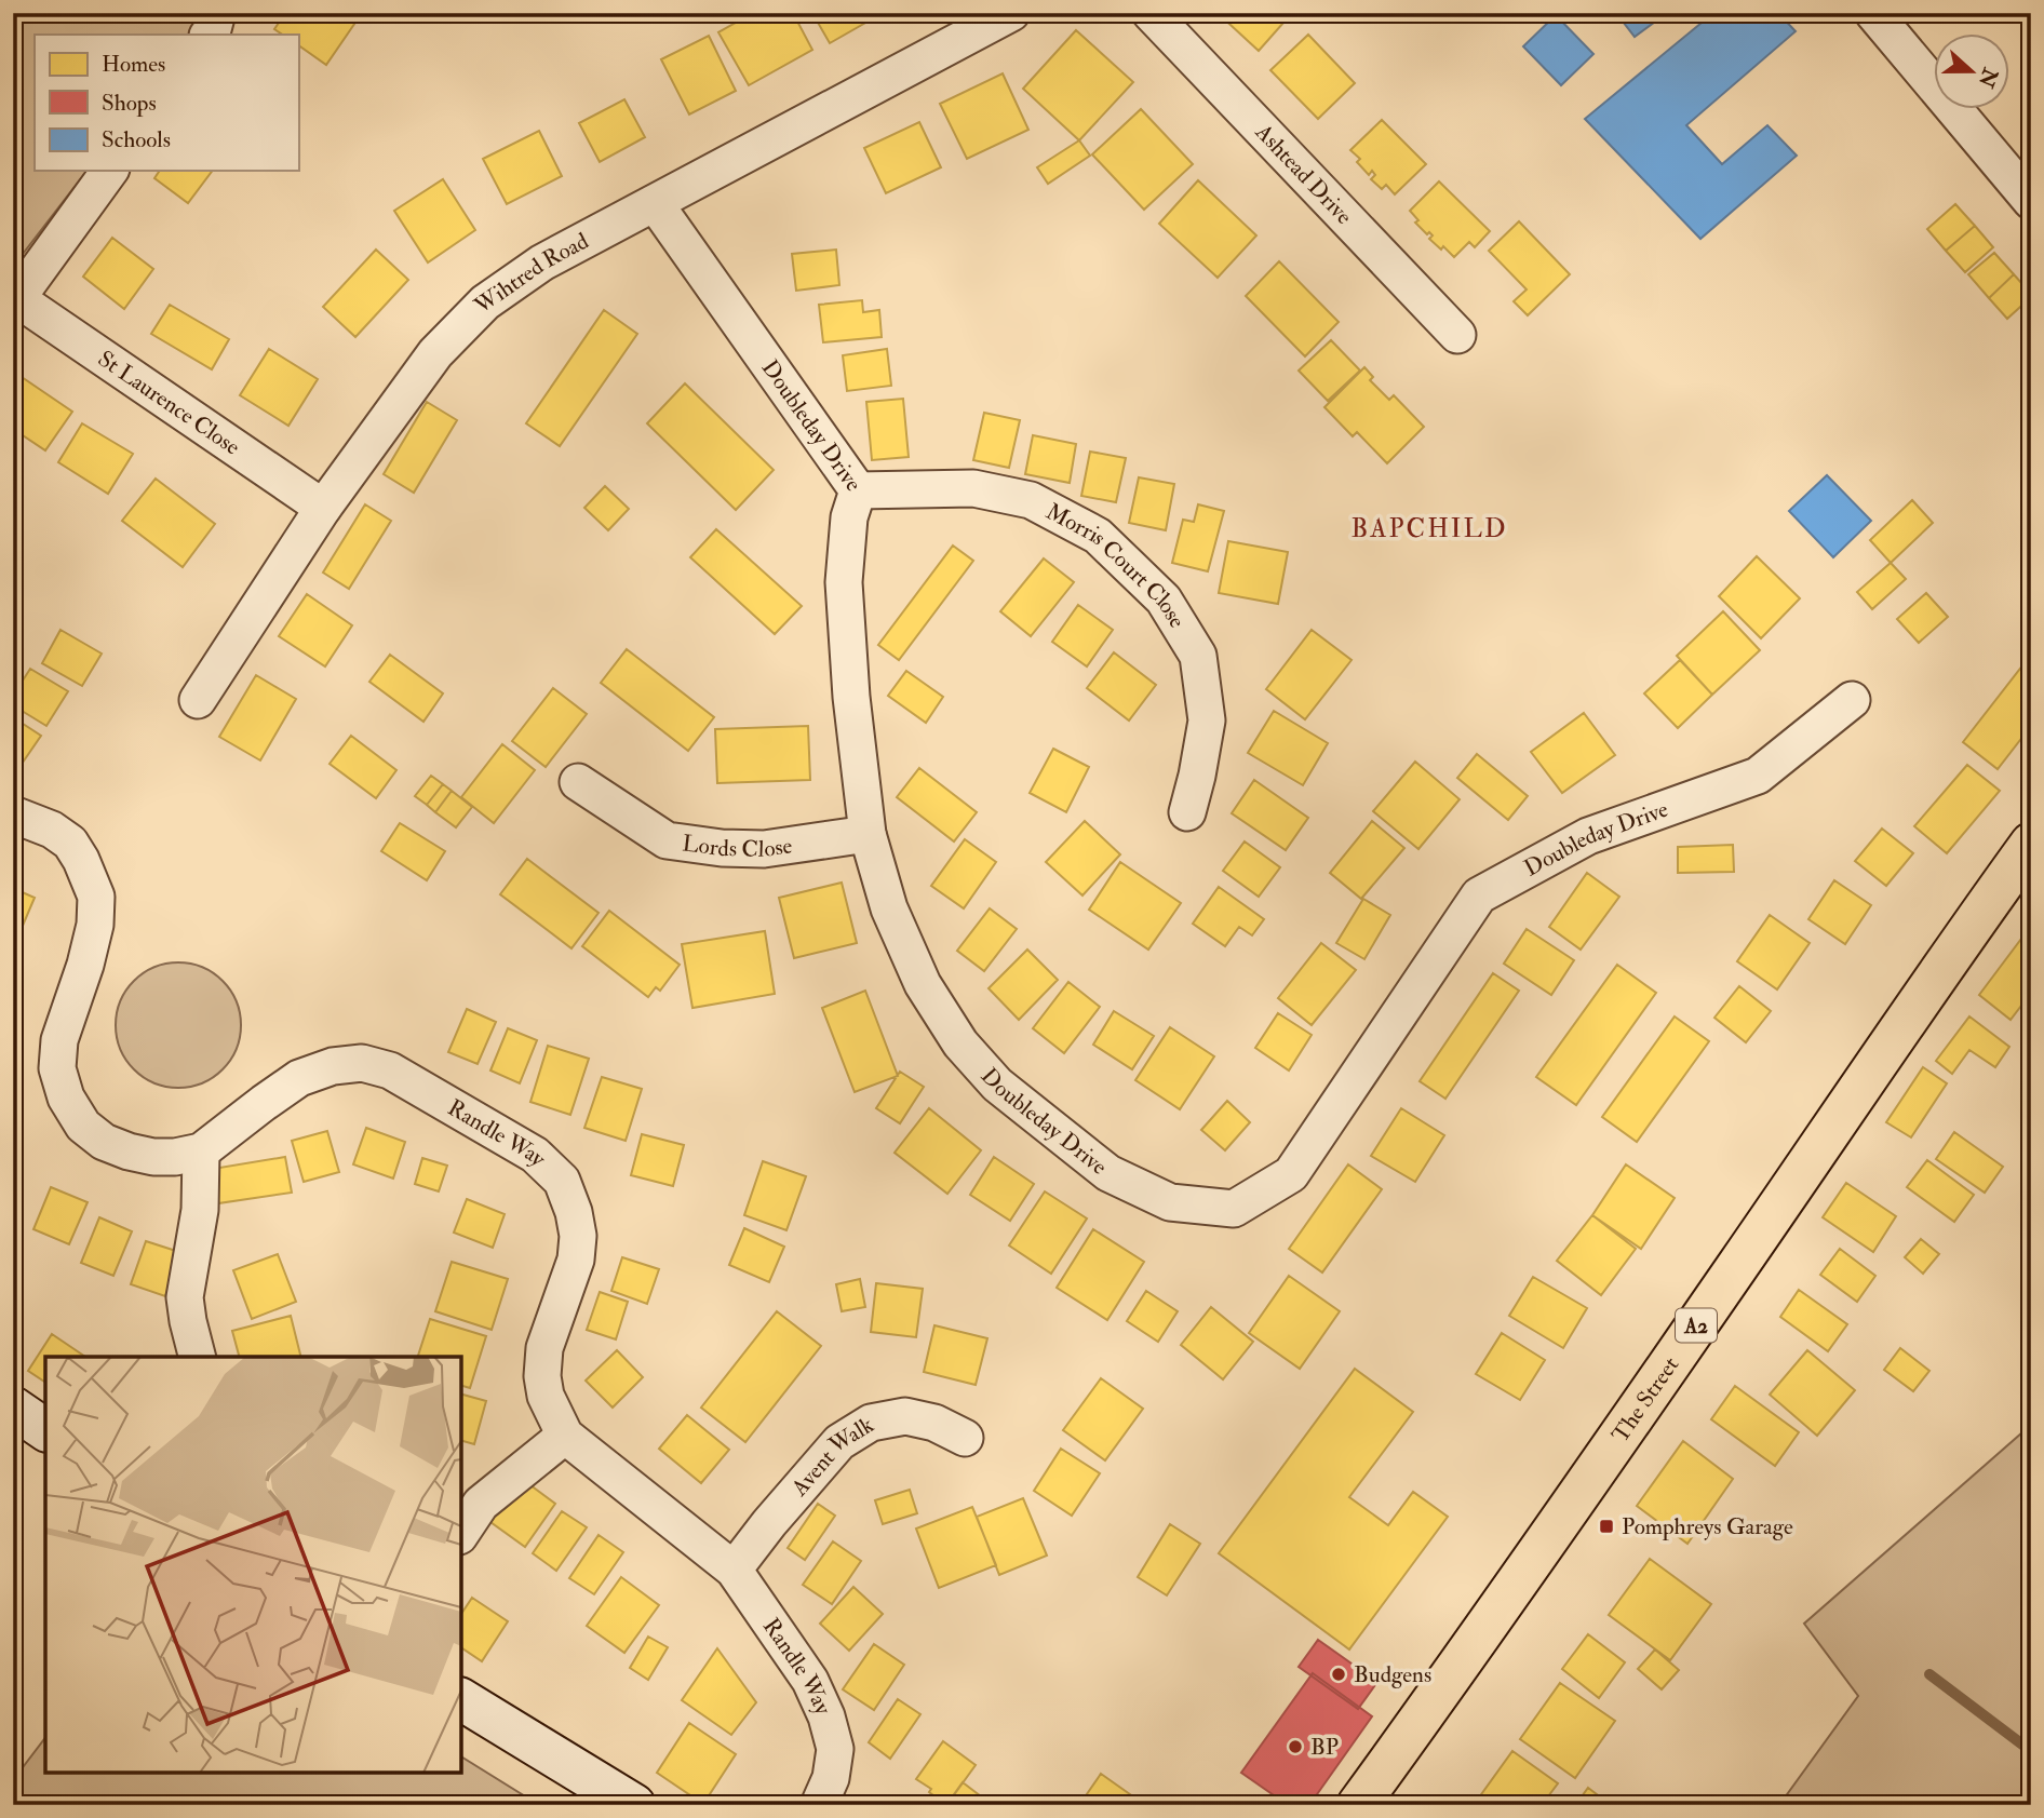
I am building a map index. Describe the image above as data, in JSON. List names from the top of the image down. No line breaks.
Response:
{"streets":{"main road":["A2","The Street"],"street":["Ashtead Drive","Wihtred Road","St Laurence Close","Doubleday Drive","Morris Court Close","Lords Close","Randle Way","Avent Walk"]},"crossings":[["Wihtred Road","St Laurence Close"],["Wihtred Road","Doubleday Drive"],["Doubleday Drive","Morris Court Close"],["Doubleday Drive","Lords Close"],["Randle Way","Avent Walk"]],"districts":["BAPCHILD"],"places":{"transit":["Pomphreys Garage"],"other":["Budgens","BP"]},"legend":["Homes","Shops","Schools"],"north":"right"}
